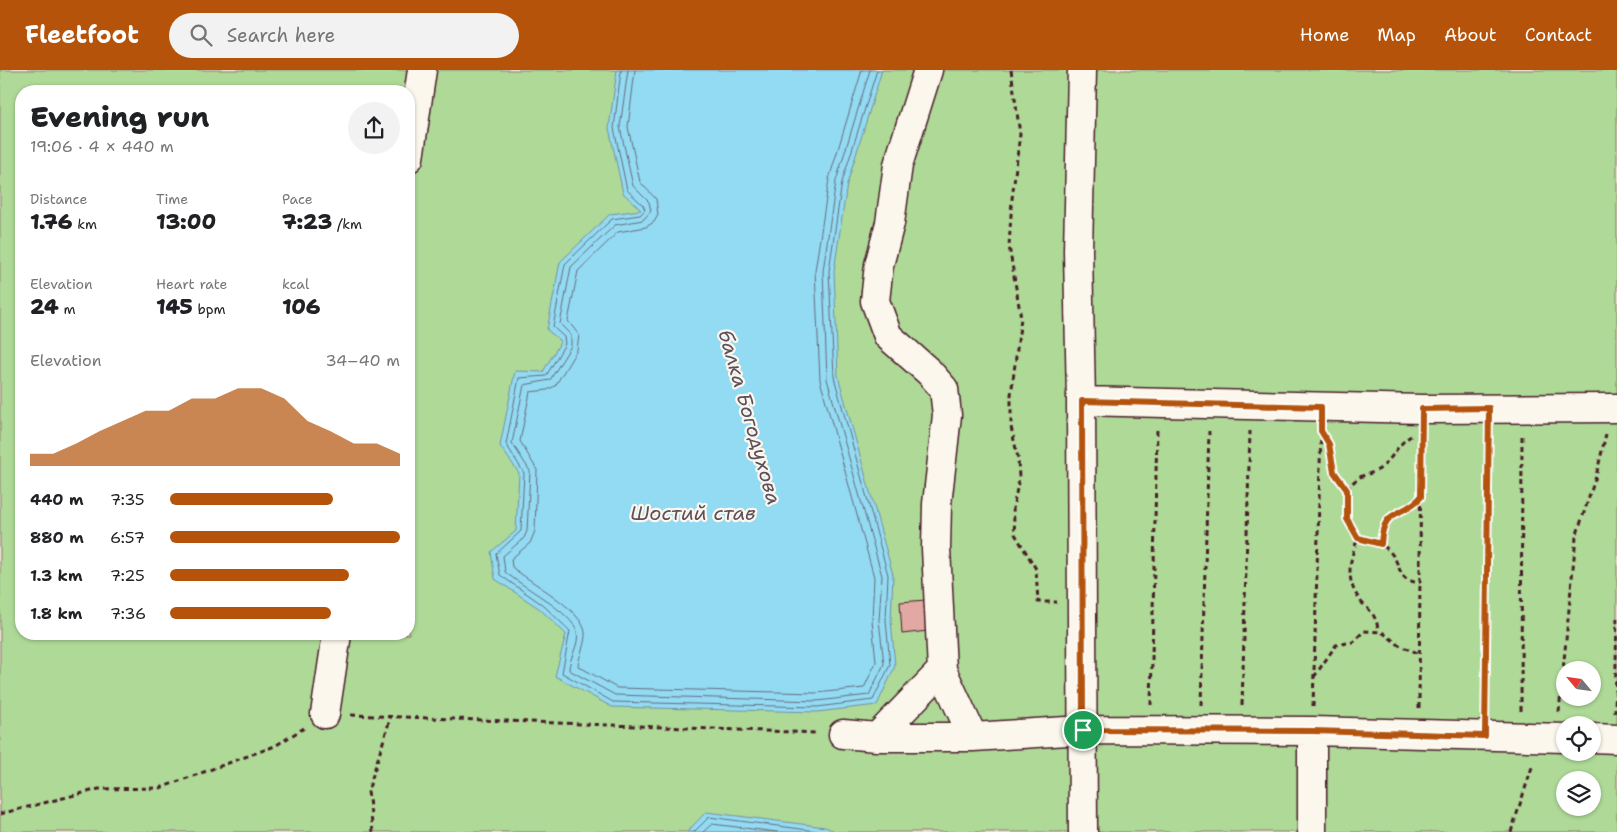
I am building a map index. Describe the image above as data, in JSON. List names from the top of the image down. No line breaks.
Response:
{"water":["балка Богодухова","Шостий став"],"north":"top left","page":{"header":"Fleetfoot","search":"Search here","nav":["Home","Map","About","Contact"],"heading":["Evening run","19:06 · 4 × 440 m"],"stats":[["Distance","1.76 km"],["Time","13:00"],["Pace","7:23 /km"],["Elevation","24 m"],["Heart rate","145 bpm"],["kcal","106"]],"chart":["Elevation","34–40 m"],"list":[{"name":"440 m","note":"7:35"},{"name":"880 m","note":"6:57"},{"name":"1.3 km","note":"7:25"},{"name":"1.8 km","note":"7:36"}]}}
